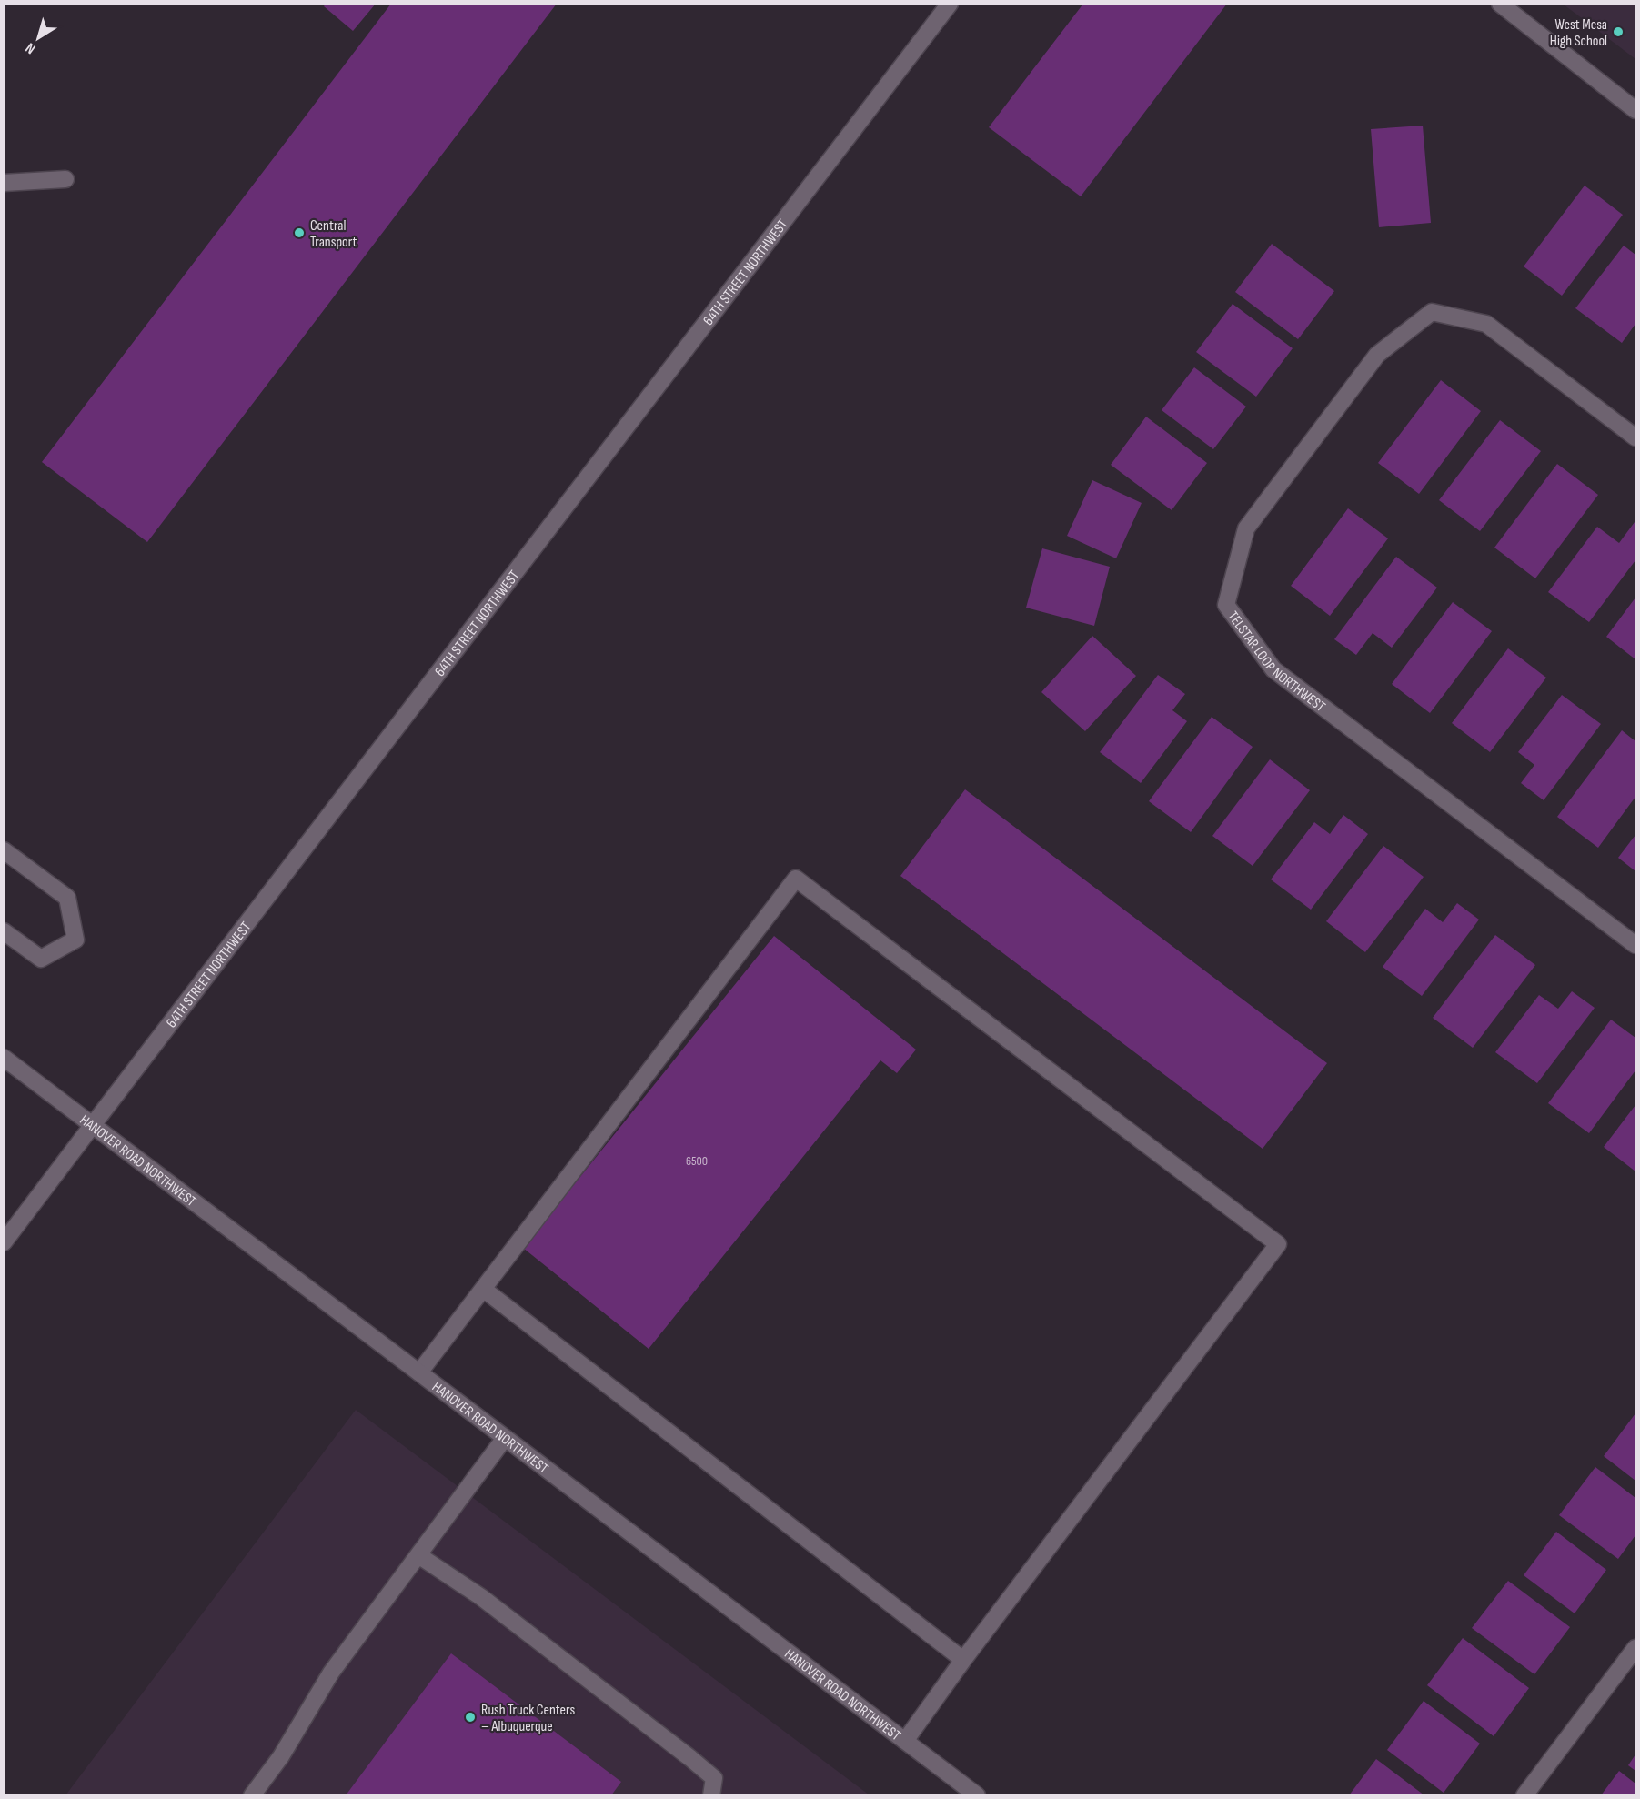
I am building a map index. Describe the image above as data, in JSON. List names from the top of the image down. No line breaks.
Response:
{"streets":{"street":["64TH STREET NORTHWEST","TELSTAR LOOP NORTHWEST","HANOVER ROAD NORTHWEST"]},"crossings":[["64TH STREET NORTHWEST","HANOVER ROAD NORTHWEST"]],"places":["West Mesa High School","Central Transport","Rush Truck Centers – Albuquerque"],"house_numbers":["6500"],"north":"bottom left"}
